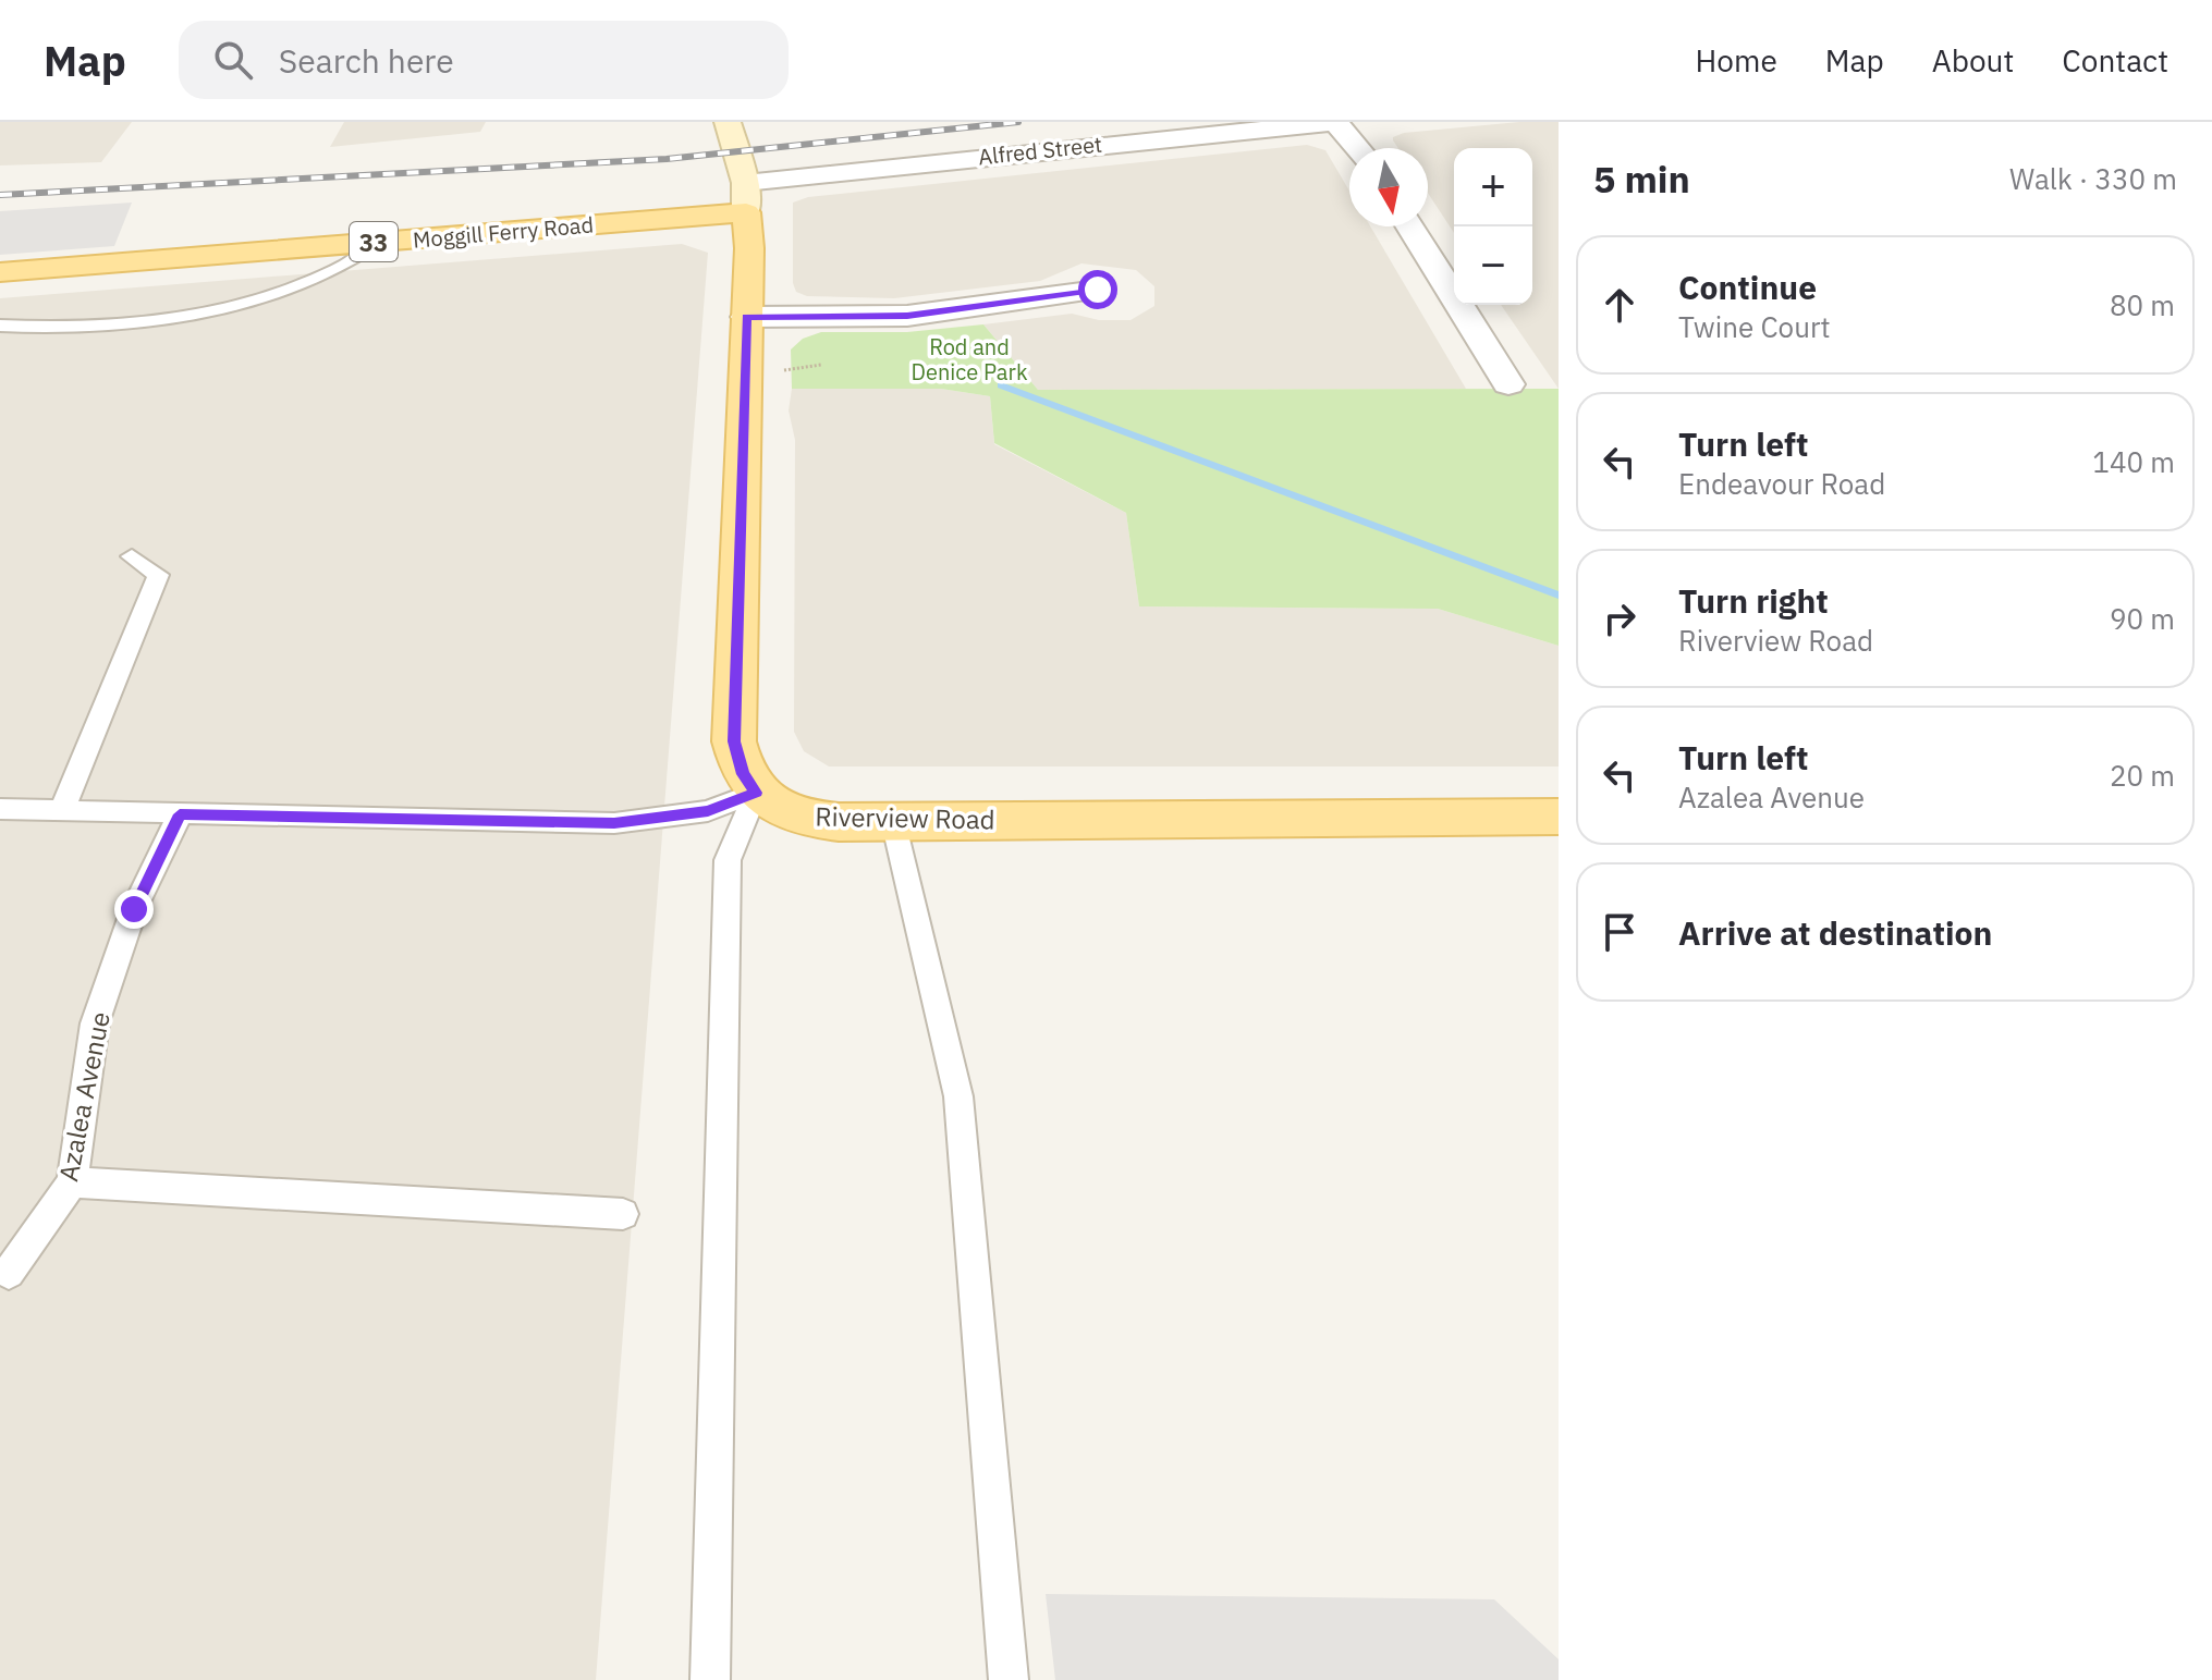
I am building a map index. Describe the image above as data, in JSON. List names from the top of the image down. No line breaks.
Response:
{"streets":{"main road":["Moggill Ferry Road","33","Riverview Road"],"street":["Alfred Street"],"lane":["Azalea Avenue"]},"crossings":[["Alfred Street","Moggill Ferry Road"]],"parks":["Rod and Denice Park"],"north":"bottom","page":{"header":"Map","search":"Search here","nav":["Home","Map","About","Contact"],"heading":["5 min","Walk · 330 m"],"map_buttons":["+","−"],"list":[["Continue","Twine Court","80 m"],["Turn left","Endeavour Road","140 m"],["Turn right","Riverview Road","90 m"],["Turn left","Azalea Avenue","20 m"],"Arrive at destination"]}}
